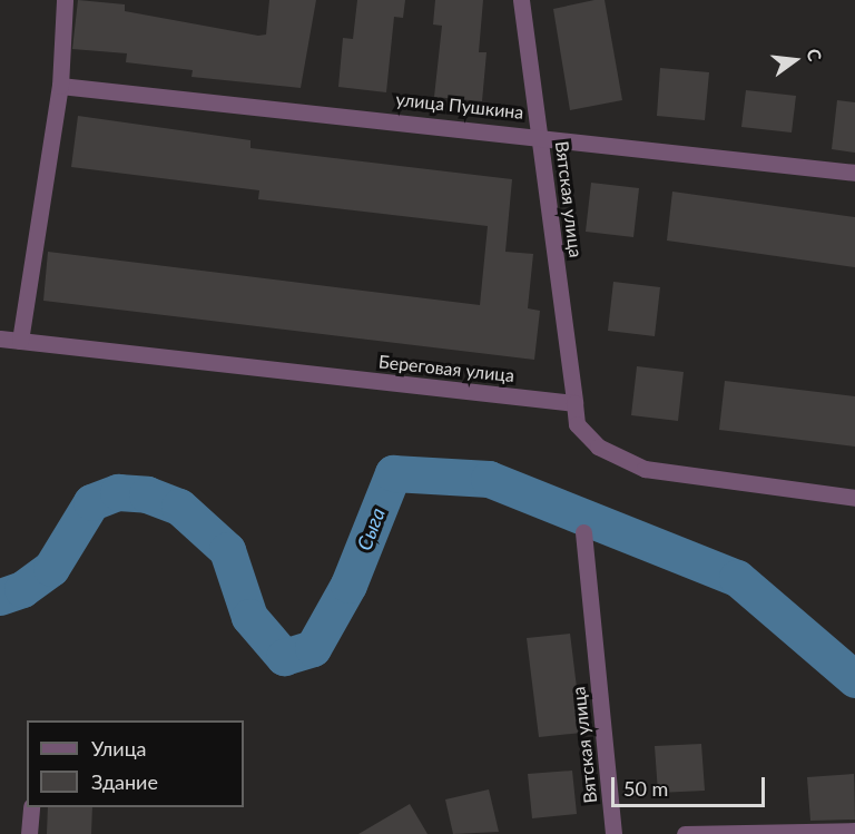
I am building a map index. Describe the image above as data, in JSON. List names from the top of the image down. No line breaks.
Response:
{"streets":{"street":["улица Пушкина","Вятская улица","Береговая улица"]},"crossings":[["улица Пушкина","Вятская улица"],["Вятская улица","Береговая улица"]],"water":["Сыга"],"legend":["Улица","Здание"],"scale_bar":"50 m","north":"right"}
